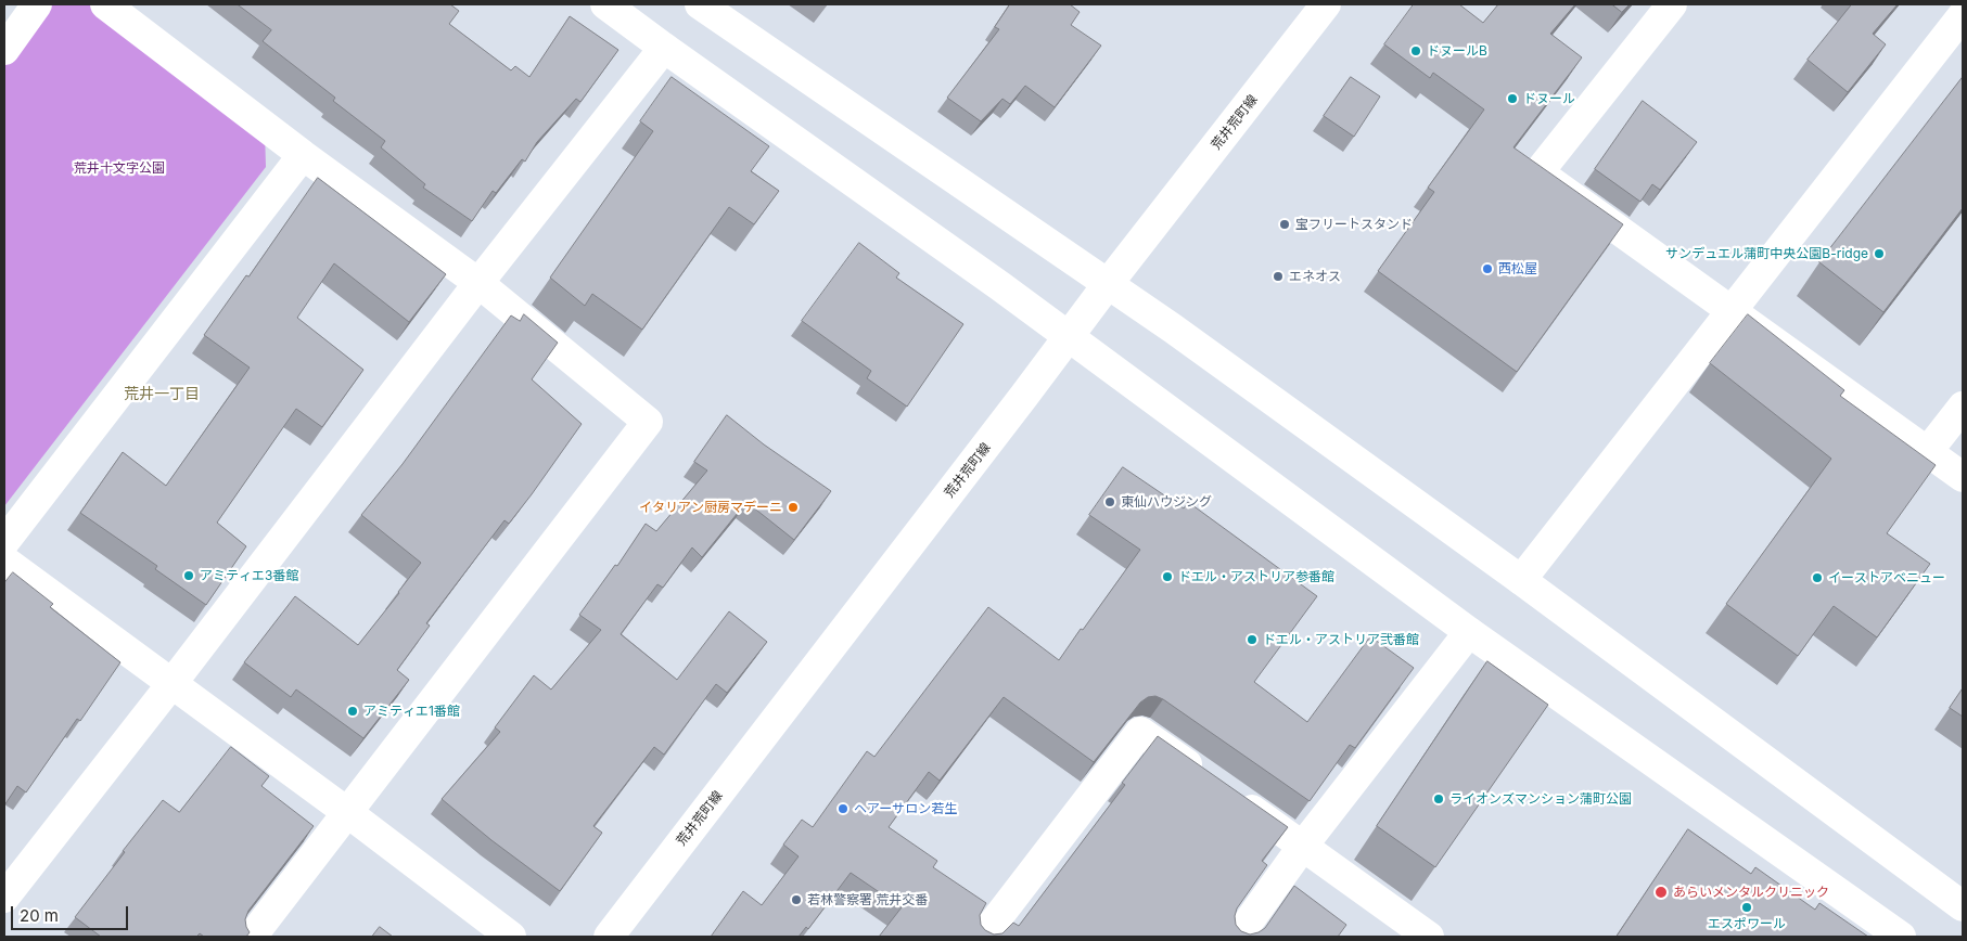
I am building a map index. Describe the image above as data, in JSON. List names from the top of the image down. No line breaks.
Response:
{"streets":{"street":["荒井荒町線"]},"districts":["荒井一丁目"],"parks":["荒井十文字公園"],"places":["ドヌールB","ドヌール","宝フリートスタンド","サンデュエル蒲町中央公園B-ridge","西松屋","エネオス","東仙ハウジング","イタリアン厨房マデーニ","アミティエ3番館","ドエル・アストリア参番館","イーストアベニュー","ドエル・アストリア弐番館","アミティエ1番館","ライオンズマンション蒲町公園","ヘアーサロン若生","あらいメンタルクリニック","若林警察署 荒井交番","エスポワール"],"scale_bar":"20 m"}
